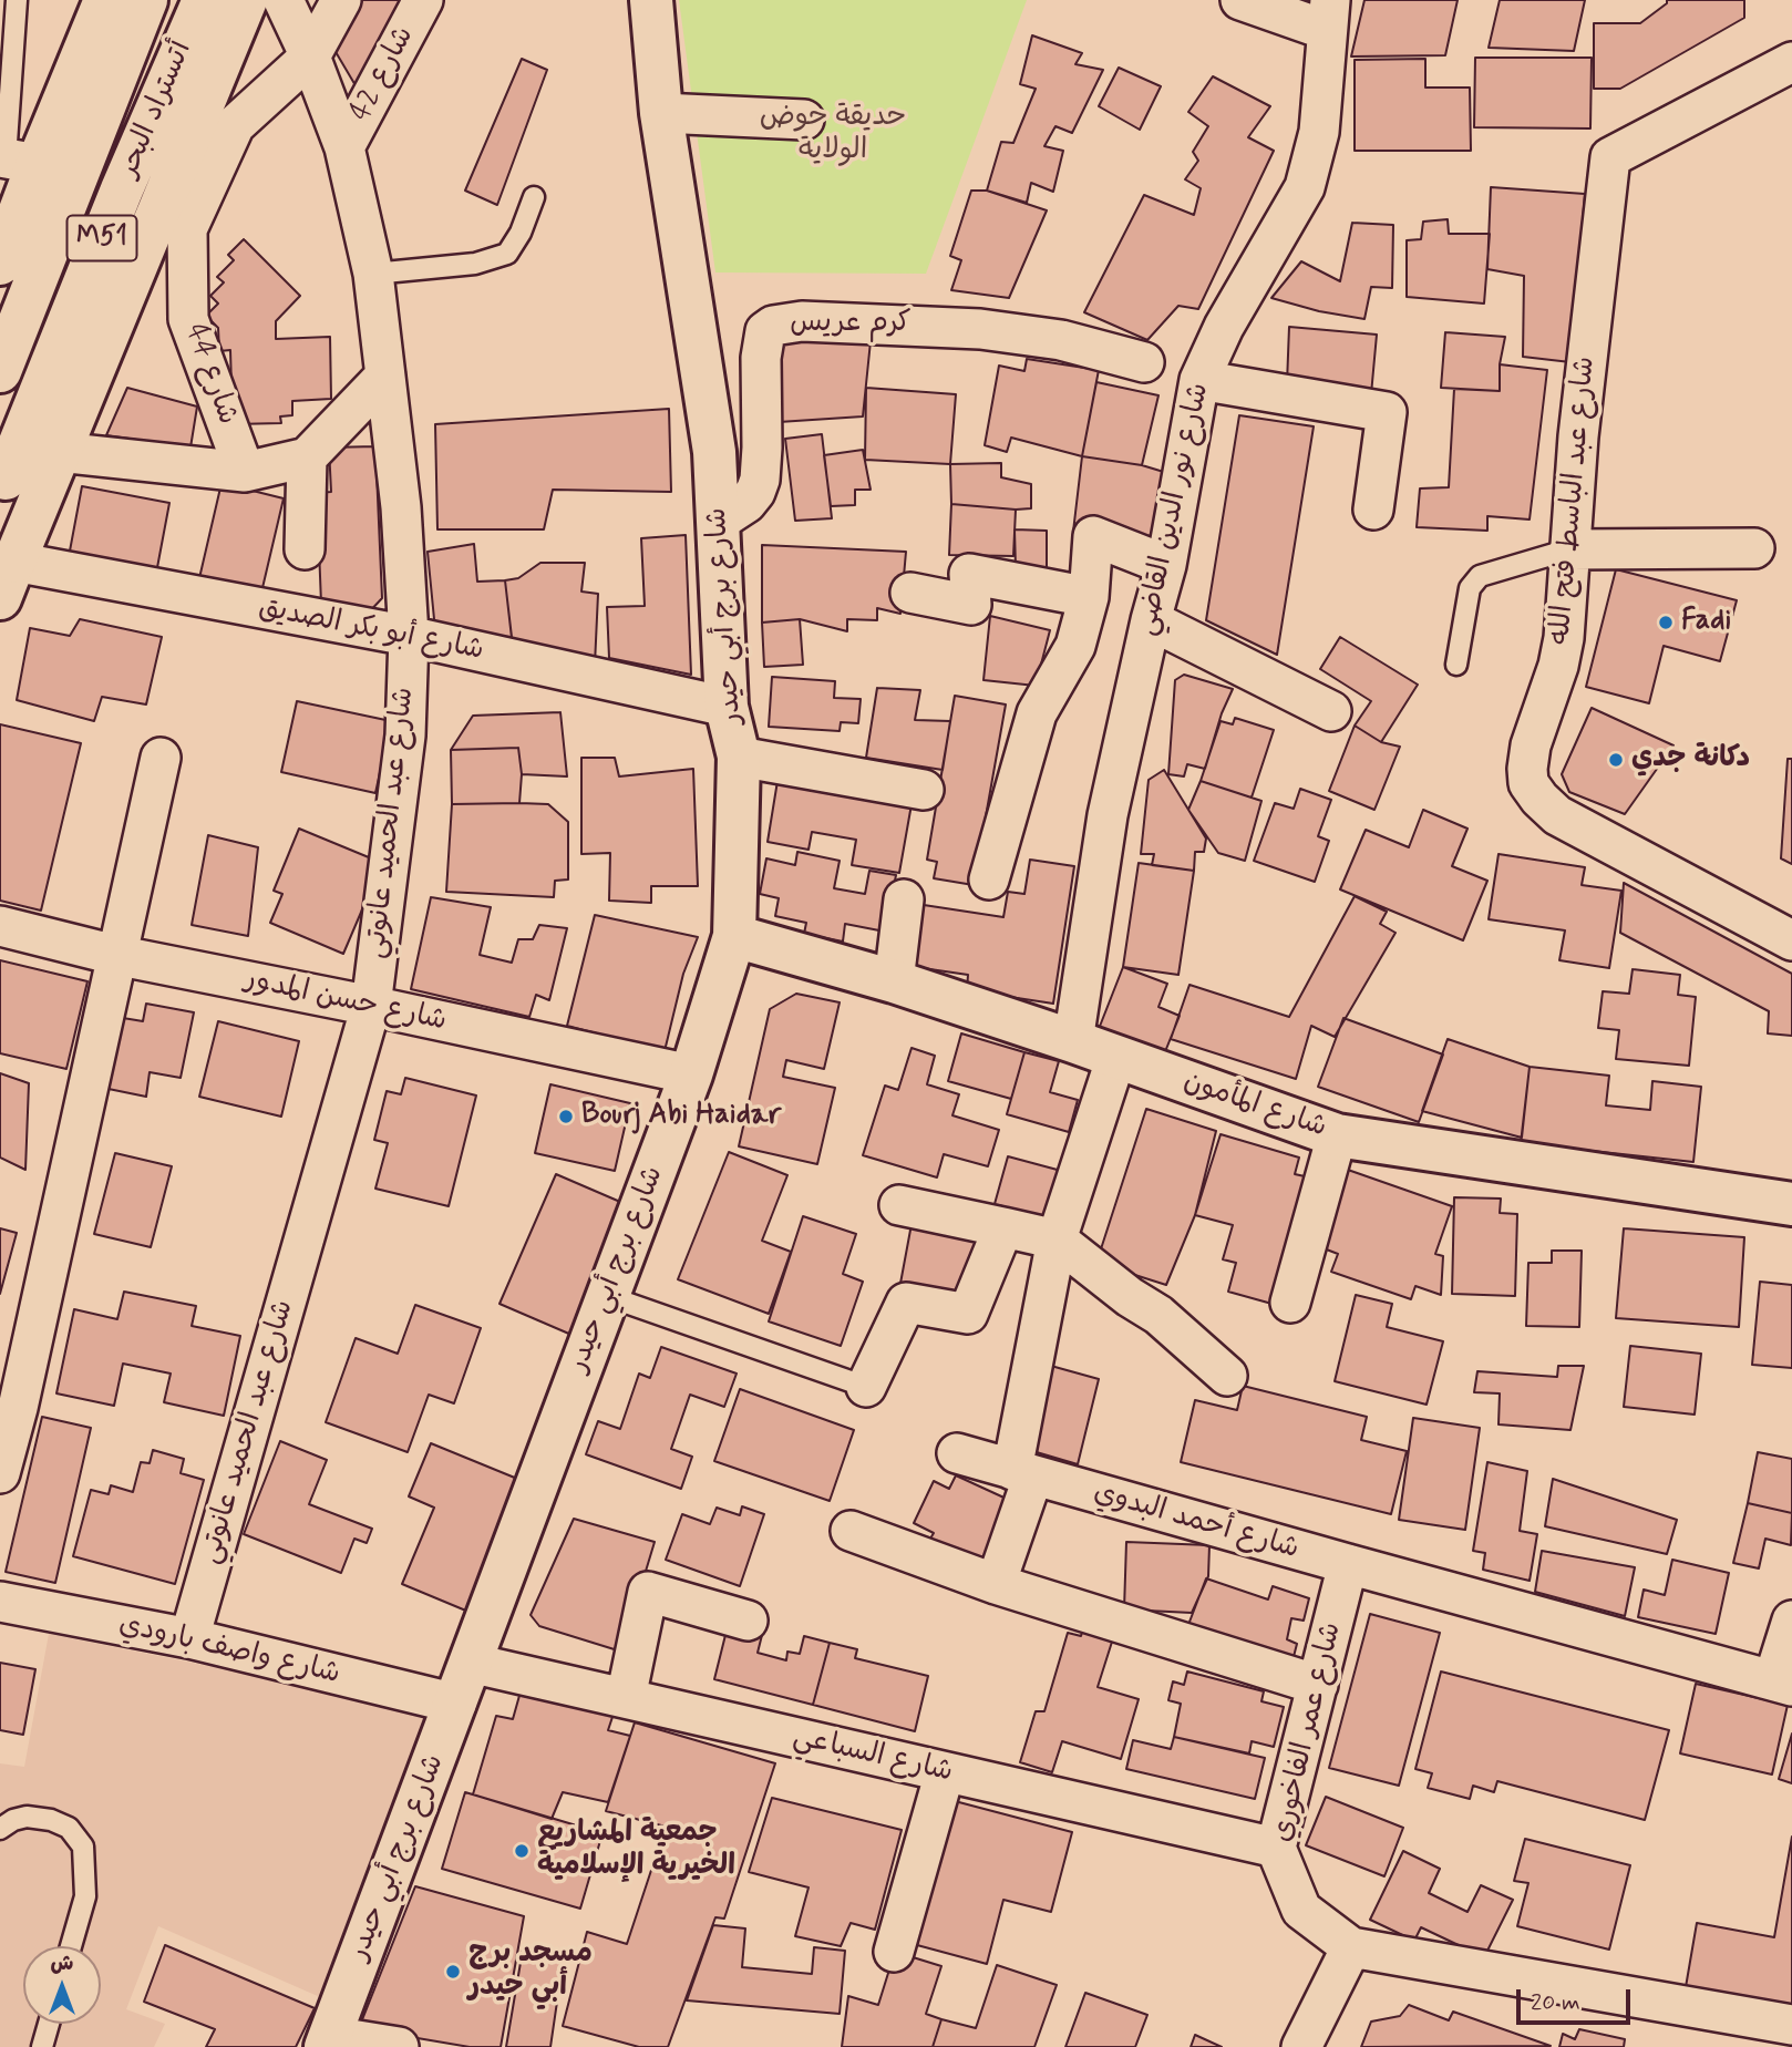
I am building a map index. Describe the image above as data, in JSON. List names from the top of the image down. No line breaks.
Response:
{"streets":{"main road":["أتستراد البحر","M51","شارع برج أبي حيدر","شارع المأمون"],"street":["شارع 42","كرم عريس","شارع 44","شارع عبد الباسط فتح الله","شارع نور الدين القاضي","شارع أبو بكر الصديق","شارع عبد الحميد عانوتي","شارع حسن المدور","شارع أحمد البدوي","شارع واصف بارودي","شارع عمر الفاخوري","شارع السباعي"]},"crossings":[["شارع 42","شارع عبد الحميد عانوتي"],["كرم عريس","شارع برج أبي حيدر"],["شارع 44","شارع عبد الحميد عانوتي"],["شارع نور الدين القاضي","شارع المأمون"],["شارع برج أبي حيدر","شارع أبو بكر الصديق"],["شارع برج أبي حيدر","شارع حسن المدور"],["شارع برج أبي حيدر","شارع المأمون"],["شارع برج أبي حيدر","شارع واصف بارودي"],["شارع برج أبي حيدر","شارع السباعي"],["شارع أبو بكر الصديق","شارع عبد الحميد عانوتي"],["شارع عبد الحميد عانوتي","شارع حسن المدور"],["شارع عبد الحميد عانوتي","شارع واصف بارودي"],["شارع أحمد البدوي","شارع عمر الفاخوري"],["شارع عمر الفاخوري","شارع السباعي"]],"parks":["حديقة حوض الولاية"],"places":["Fadi","دكانة جدي","Bourj Abi Haidar","جمعية المشاريع الخيرية الإسلامية","مسجد برج أبي حيدر"],"scale_bar":"20 m","north":"top"}
